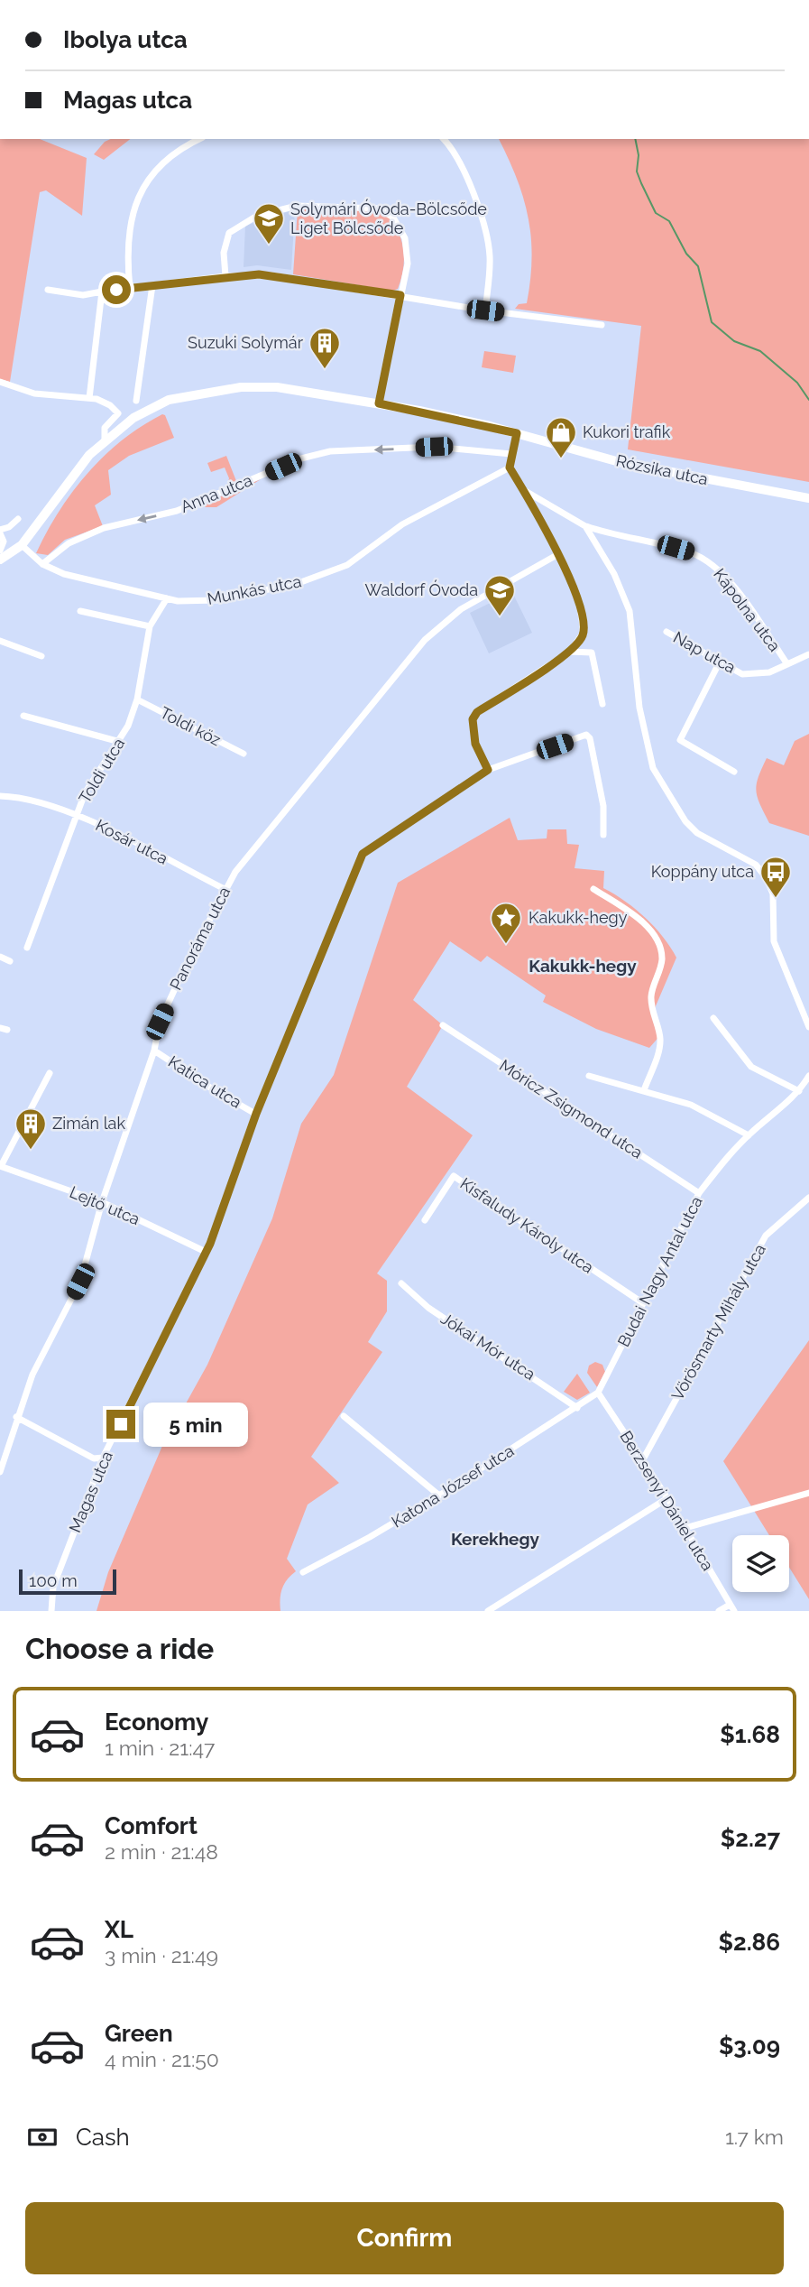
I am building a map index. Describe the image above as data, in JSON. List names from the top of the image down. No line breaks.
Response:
{"streets":{"main road":["Rózsika utca"],"street":["Anna utca","Munkás utca","Kápolna utca","Nap utca","Toldi köz","Toldi utca","Kosár utca","Panoráma utca","Katica utca","Móricz Zsigmond utca","Lejtő utca","Kisfaludy Károly utca","Budai Nagy Antal utca","Vörösmarty Mihály utca","Jókai Mór utca","Katona József utca","Magas utca","Berzsenyi Dániel utca"]},"crossings":[["Rózsika utca","Munkás utca"],["Anna utca","Munkás utca"],["Munkás utca","Toldi utca"],["Kápolna utca","Nap utca"],["Toldi köz","Toldi utca"],["Toldi utca","Kosár utca"],["Kosár utca","Panoráma utca"],["Panoráma utca","Katica utca"],["Panoráma utca","Lejtő utca"],["Katica utca","Magas utca"],["Móricz Zsigmond utca","Budai Nagy Antal utca"],["Lejtő utca","Magas utca"],["Kisfaludy Károly utca","Budai Nagy Antal utca"],["Budai Nagy Antal utca","Katona József utca"],["Budai Nagy Antal utca","Berzsenyi Dániel utca"],["Vörösmarty Mihály utca","Berzsenyi Dániel utca"],["Jókai Mór utca","Katona József utca"],["Katona József utca","Berzsenyi Dániel utca"]],"one_way":["Anna utca"],"districts":["Kakukk-hegy","Kerekhegy"],"places":{"school or university":["Solymári Óvoda-Bölcsőde Liget Bölcsőde","Waldorf Óvoda"],"building":["Suzuki Solymár","Zimán lak"],"shop":["Kukori trafik"],"bus stop":["Koppány utca"],"place":["Kakukk-hegy"]},"scale_bar":"100 m","page":{"banner":["Ibolya utca","Magas utca"],"bubble":"5 min","scale":"100 m","heading":"Choose a ride","list":[{"name":"Economy","note":"1 min · 21:47","value":"$1.68"},{"name":"Comfort","note":"2 min · 21:48","value":"$2.27"},{"name":"XL","note":"3 min · 21:49","value":"$2.86"},{"name":"Green","note":"4 min · 21:50","value":"$3.09"}],"pay":["Cash","1.7 km"],"buttons":"Confirm"}}
